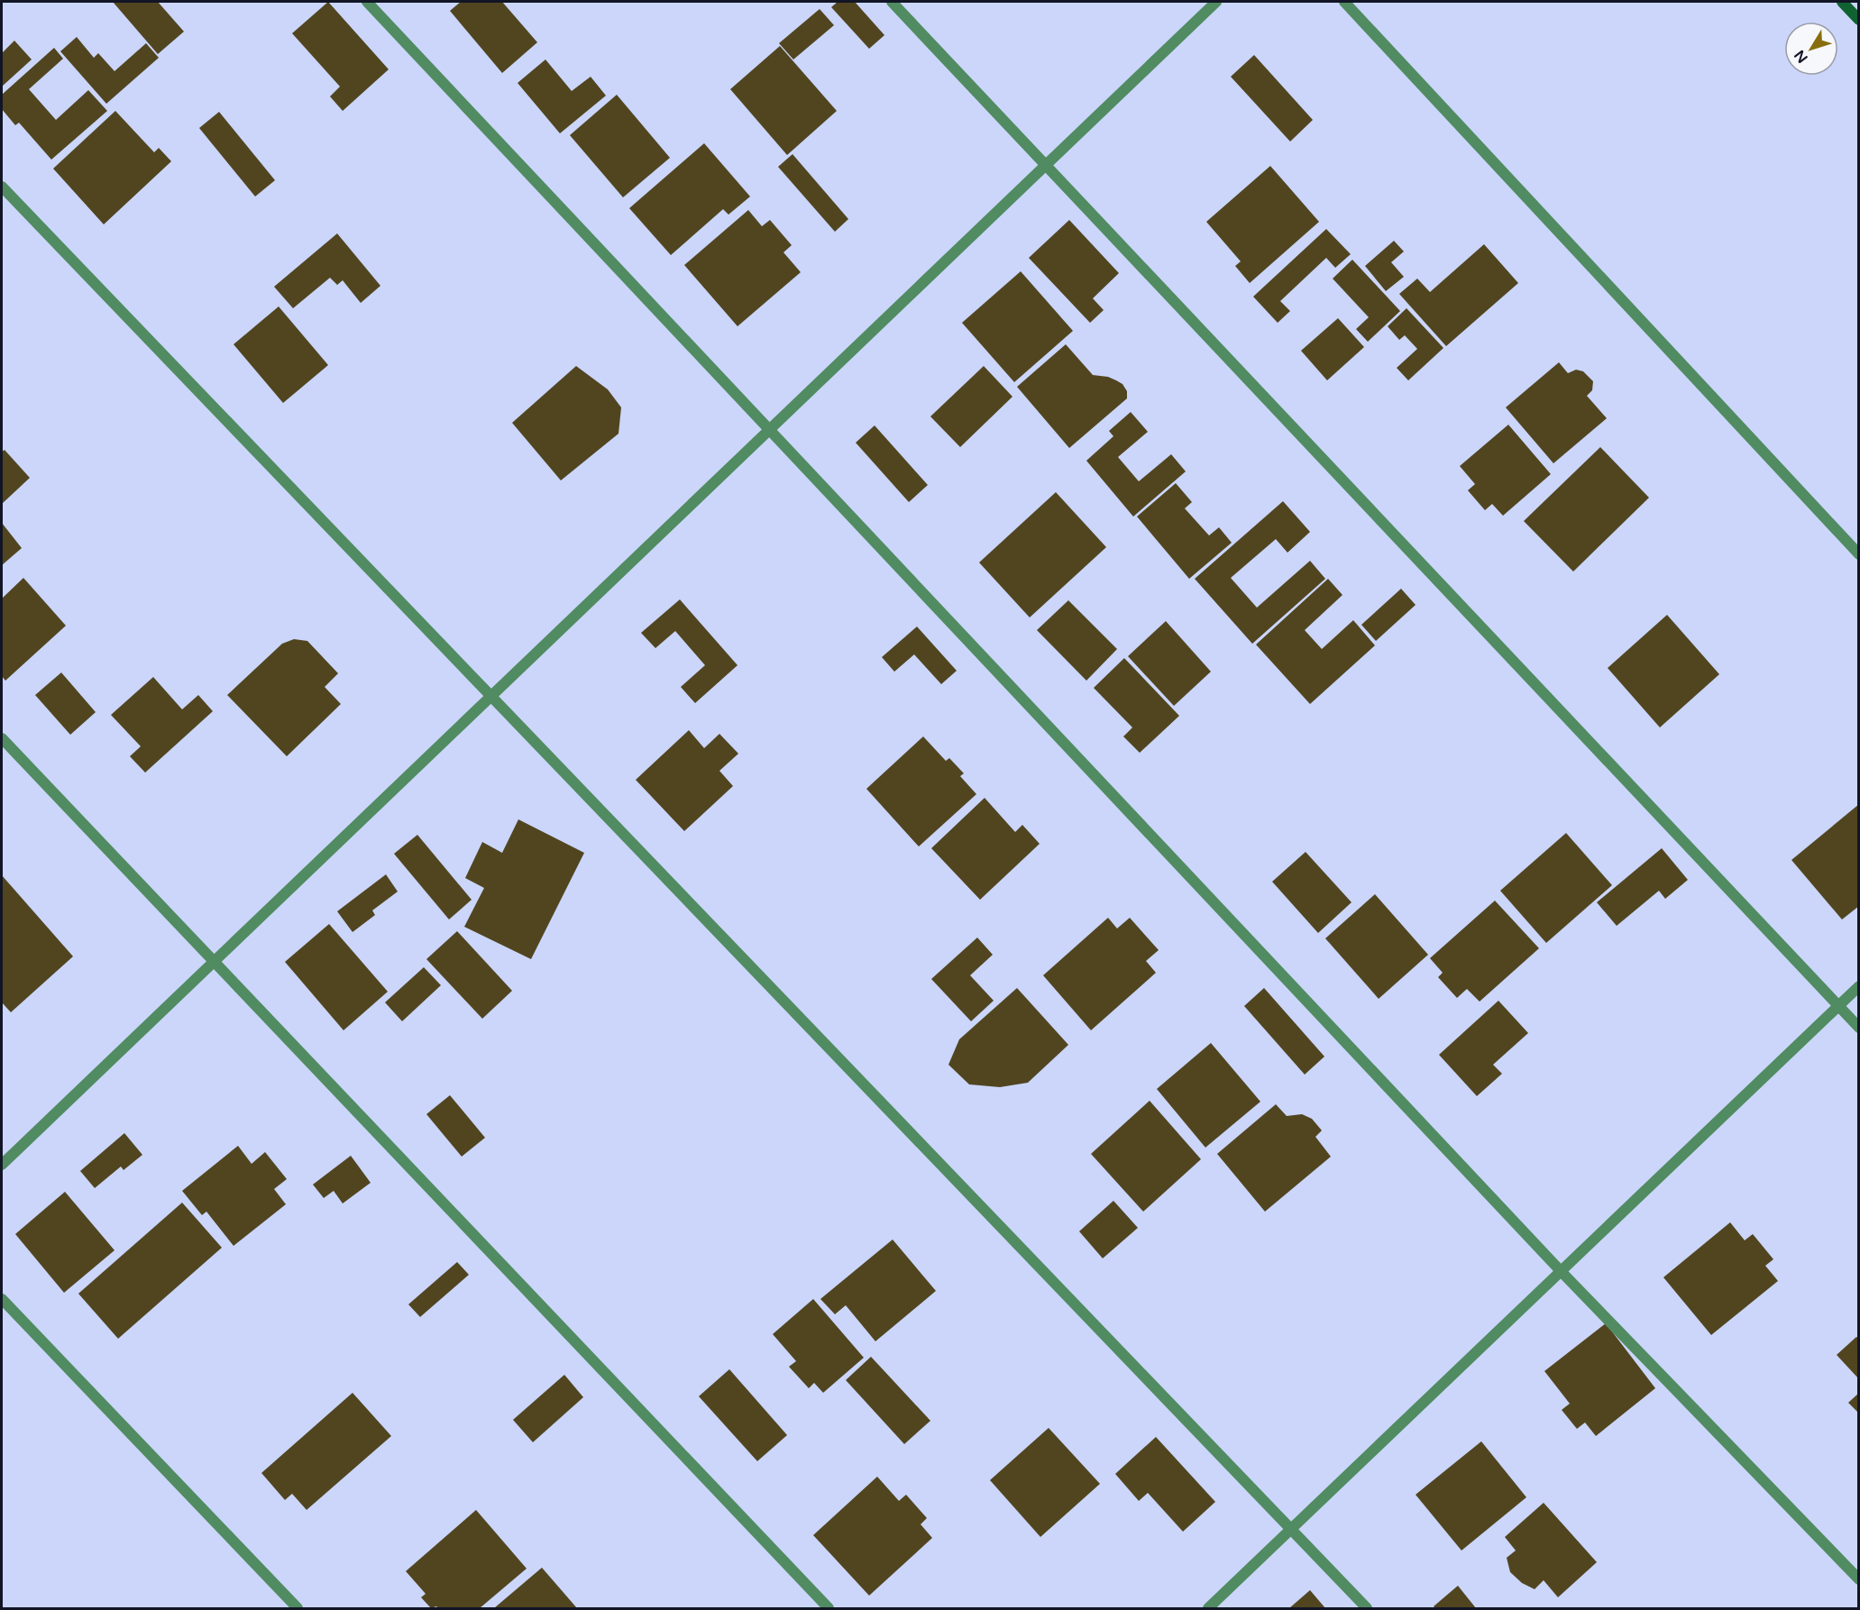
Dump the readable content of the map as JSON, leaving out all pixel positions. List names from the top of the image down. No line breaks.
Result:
{"north":"bottom left"}
